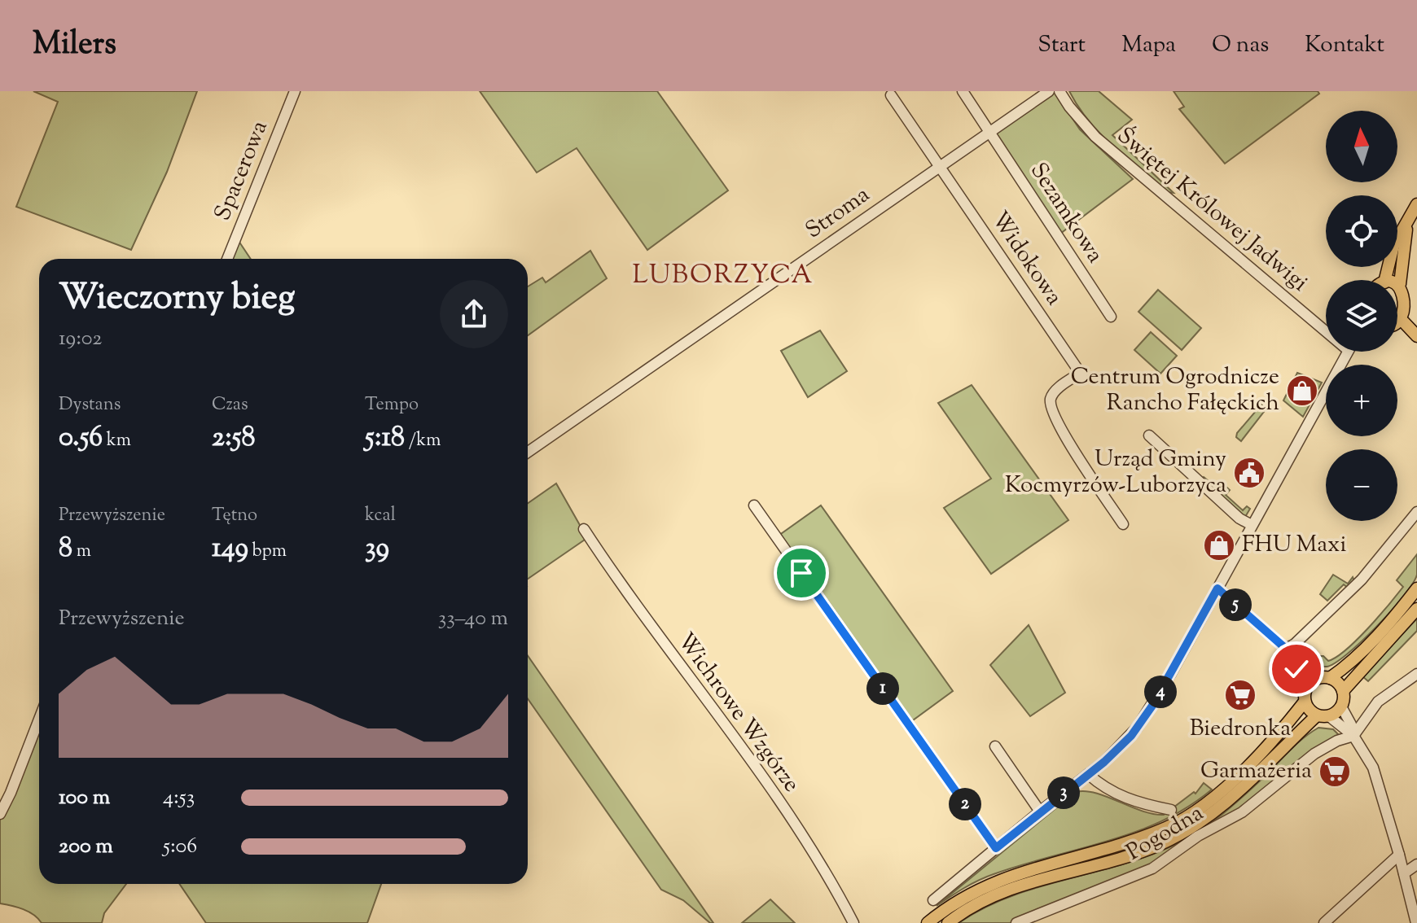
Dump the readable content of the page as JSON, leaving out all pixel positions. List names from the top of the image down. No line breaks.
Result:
{"streets":{"street":["Spacerowa","Świętej Królowej Jadwigi","Stroma","Sezamkowa","Widokowa","Wichrowe Wzgórze","Pogodna"]},"crossings":[["Stroma","Sezamkowa"],["Stroma","Widokowa"]],"districts":["LUBORZYCA"],"places":{"shop":["Centrum Ogrodnicze Rancho Fałęckich","FHU Maxi"],"public building":["Urząd Gminy Kocmyrzów-Luborzyca"],"supermarket":["Biedronka","Garmażeria"]},"north":"top","page":{"header":"Milers","nav":["Start","Mapa","O nas","Kontakt"],"map_buttons":["+","−"],"heading":["Wieczorny bieg","19:02"],"stats":[["Dystans","0.56 km"],["Czas","2:58"],["Tempo","5:18 /km"],["Przewyższenie","8 m"],["Tętno","149 bpm"],["kcal","39"]],"pins":["5","1","4","3","2"],"chart":["Przewyższenie","33–40 m"],"list":[{"name":"100 m","note":"4:53"},{"name":"200 m","note":"5:06"}]}}
